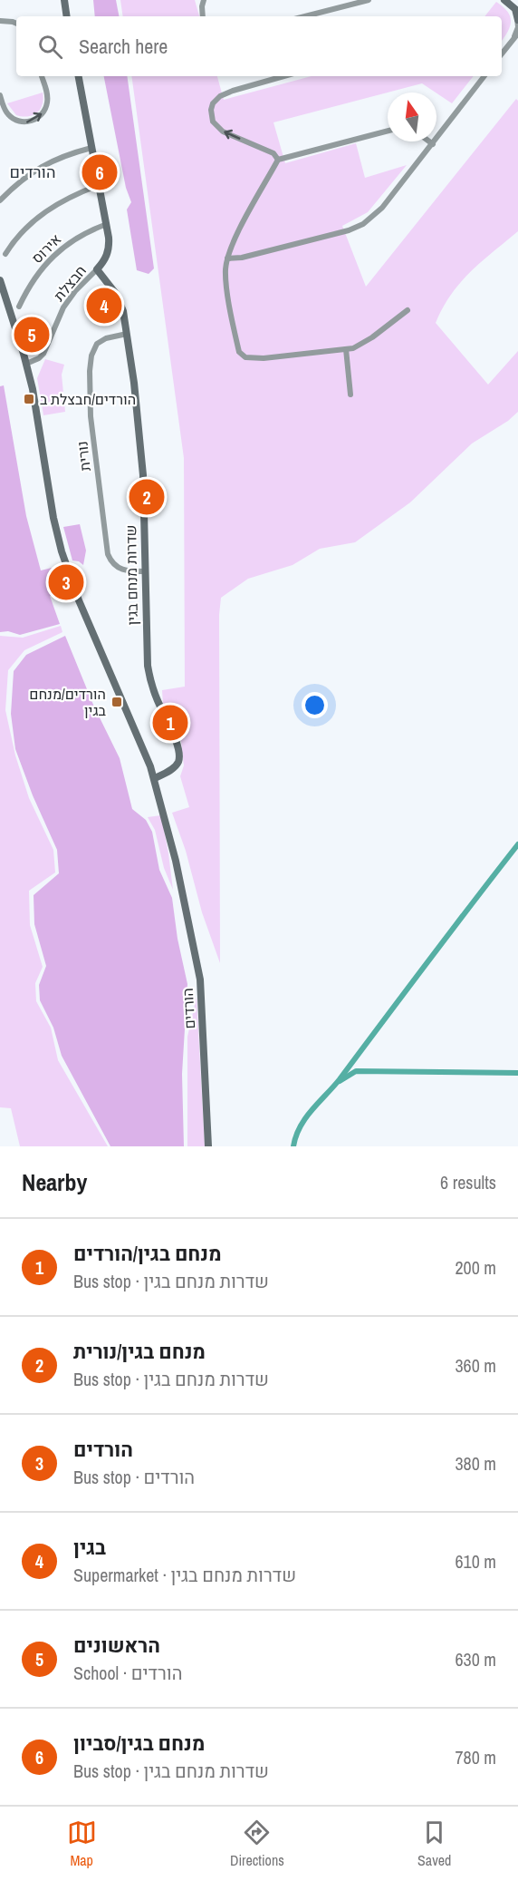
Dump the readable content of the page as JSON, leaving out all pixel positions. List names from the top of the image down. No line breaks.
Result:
{"streets":{"street":["אירוס","חבצלת","נורית","שדרות מנחם בגין","הורדים"]},"crossings":[["חבצלת","שדרות מנחם בגין"],["חבצלת","הורדים"],["נורית","שדרות מנחם בגין"],["שדרות מנחם בגין","הורדים"]],"districts":["הורדים"],"places":{"transit":["הורדים/חבצלת ב","הורדים/מנחם בגין"]},"north":"top","page":{"search":"Search here","pins":["6","4","5","2","3","1"],"heading":["Nearby","6 results"],"list":[{"mark":"1","name":"מנחם בגין/הורדים","note":"Bus stop · שדרות מנחם בגין","value":"200 m"},{"mark":"2","name":"מנחם בגין/נורית","note":"Bus stop · שדרות מנחם בגין","value":"360 m"},{"mark":"3","name":"הורדים","note":"Bus stop · הורדים","value":"380 m"},{"mark":"4","name":"בגין","note":"Supermarket · שדרות מנחם בגין","value":"610 m"},{"mark":"5","name":"הראשונים","note":"School · הורדים","value":"630 m"},{"mark":"6","name":"מנחם בגין/סביון","note":"Bus stop · שדרות מנחם בגין","value":"780 m"}],"nav":["Map","Directions","Saved"]}}
